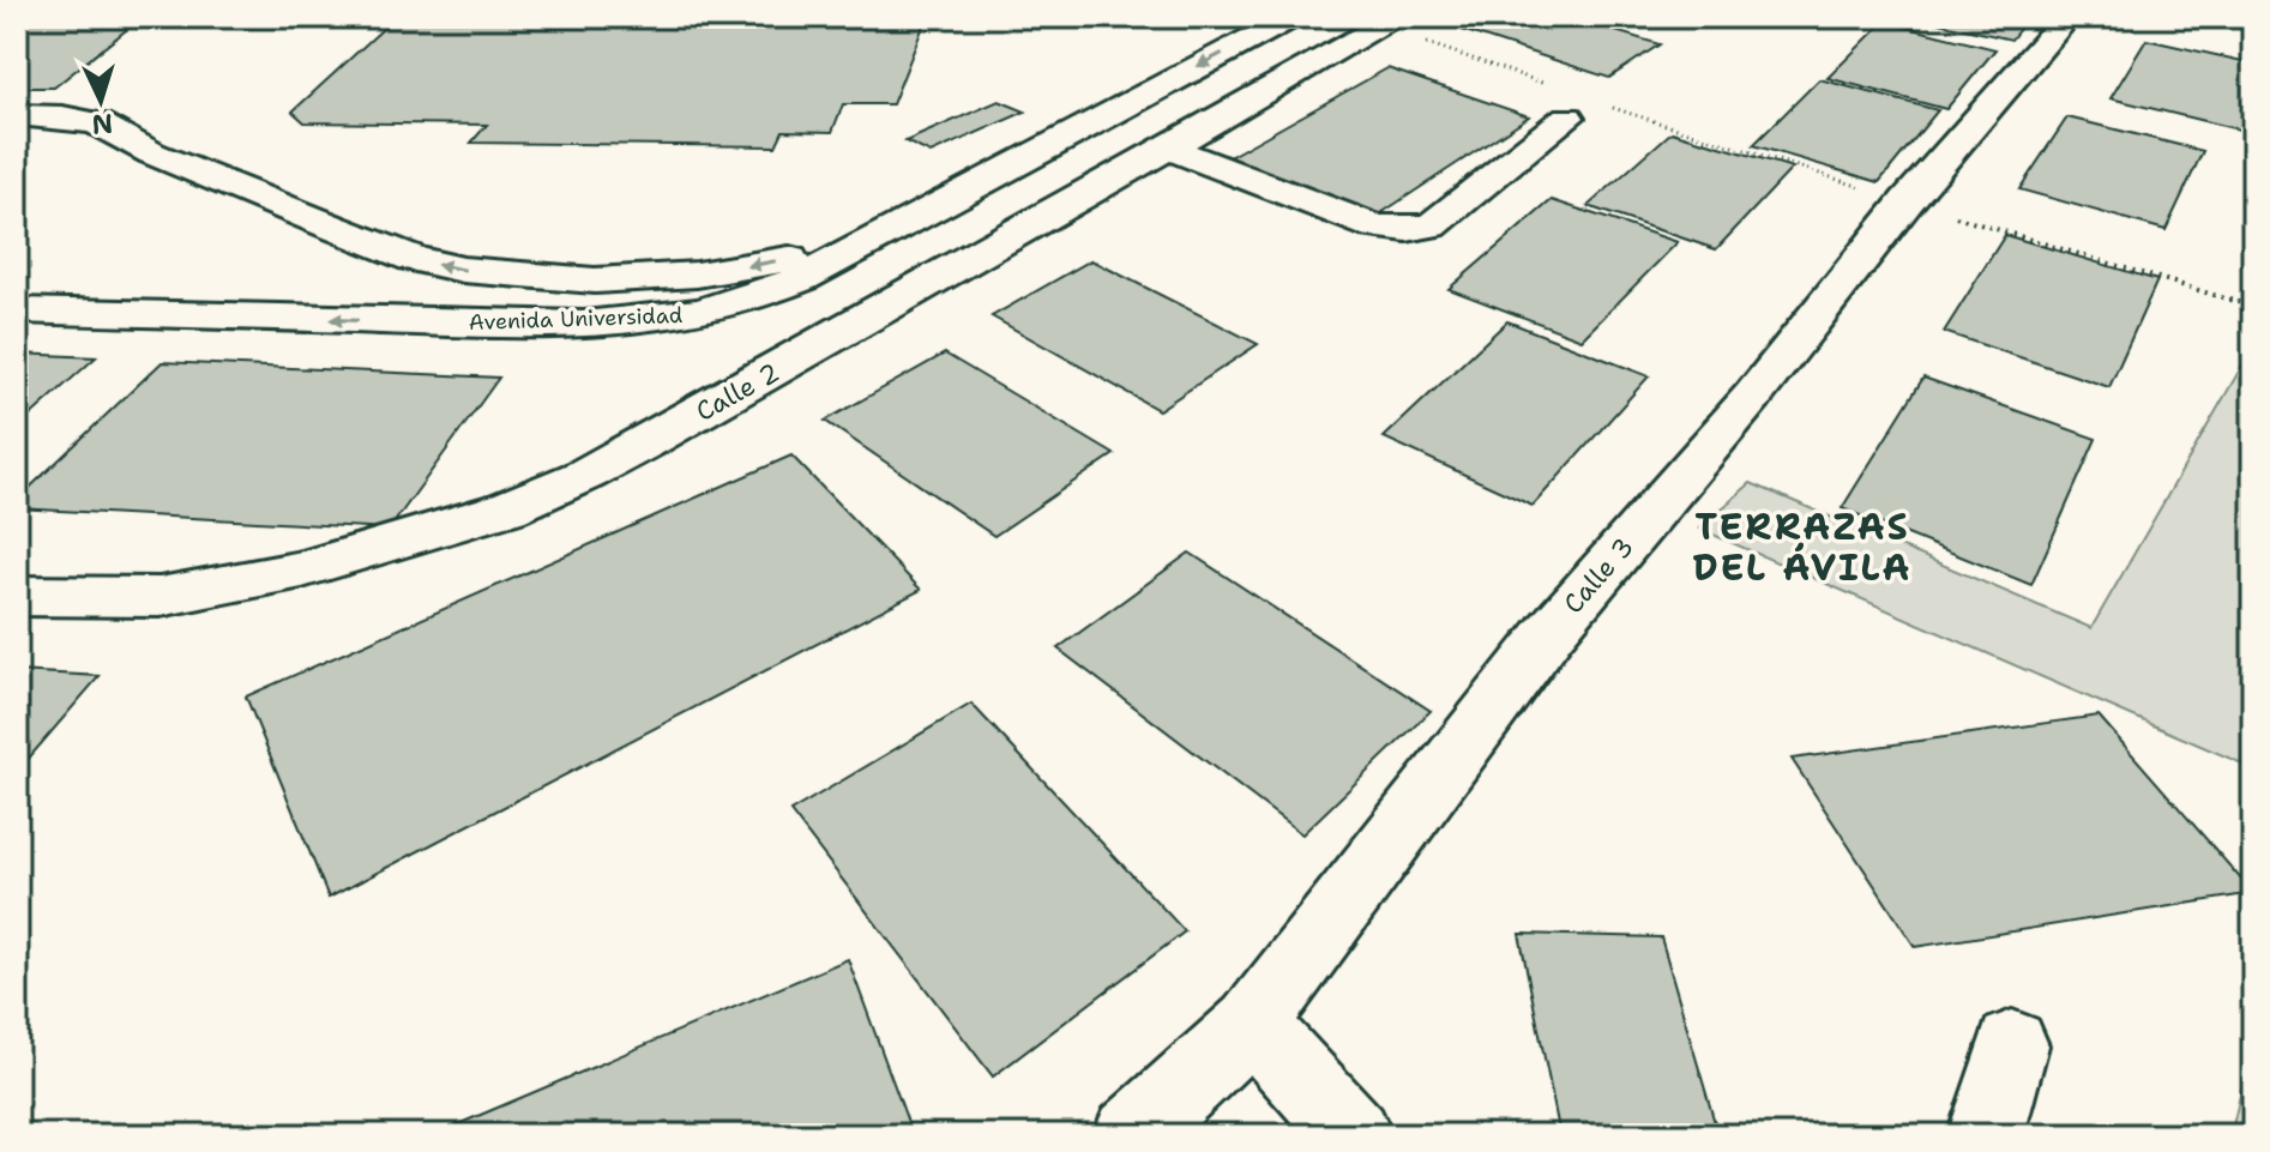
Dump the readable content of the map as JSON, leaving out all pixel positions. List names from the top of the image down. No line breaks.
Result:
{"streets":{"street":["Avenida Universidad","Calle 2","Calle 3"]},"districts":["TERRAZAS DEL ÁVILA"],"north":"bottom"}
